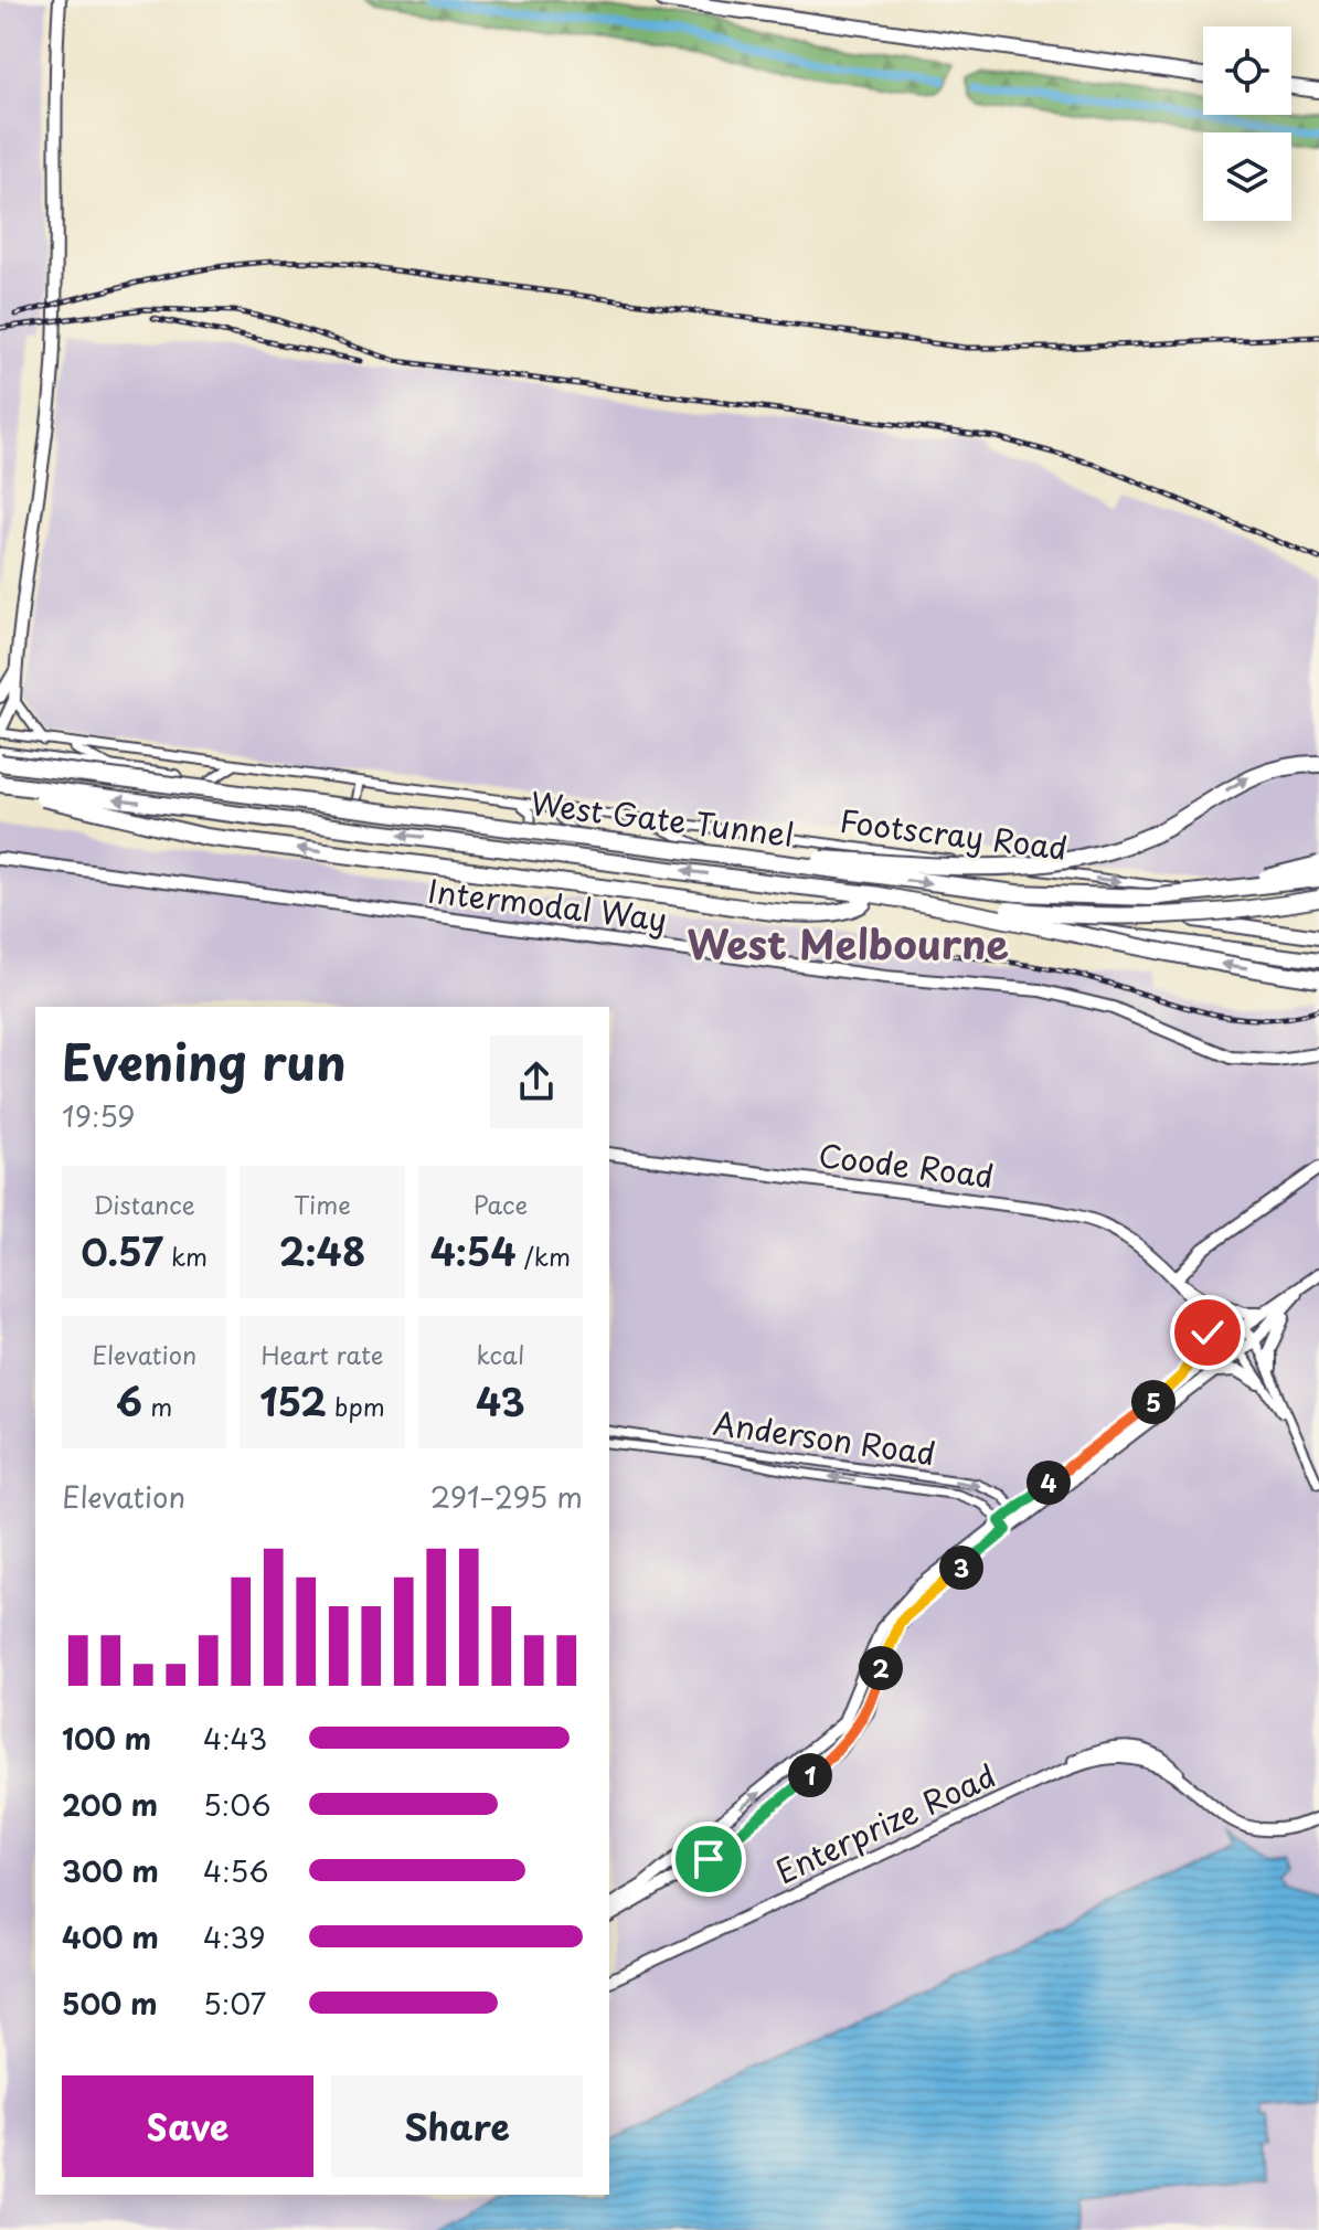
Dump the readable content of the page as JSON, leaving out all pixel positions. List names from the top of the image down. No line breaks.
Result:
{"streets":{"highway":["West Gate Tunnel"],"main road":["Footscray Road"],"street":["Intermodal Way","Coode Road","Anderson Road","Enterprize Road"]},"crossings":[["West Gate Tunnel","Footscray Road"]],"districts":["West Melbourne"],"page":{"heading":["Evening run","19:59"],"stats":[["Distance","0.57 km"],["Time","2:48"],["Pace","4:54 /km"],["Elevation","6 m"],["Heart rate","152 bpm"],["kcal","43"]],"pins":["5","4","3","2","1"],"chart":["Elevation","291–295 m"],"list":[{"name":"100 m","note":"4:43"},{"name":"200 m","note":"5:06"},{"name":"300 m","note":"4:56"},{"name":"400 m","note":"4:39"},{"name":"500 m","note":"5:07"}],"buttons":["Save","Share"]}}
